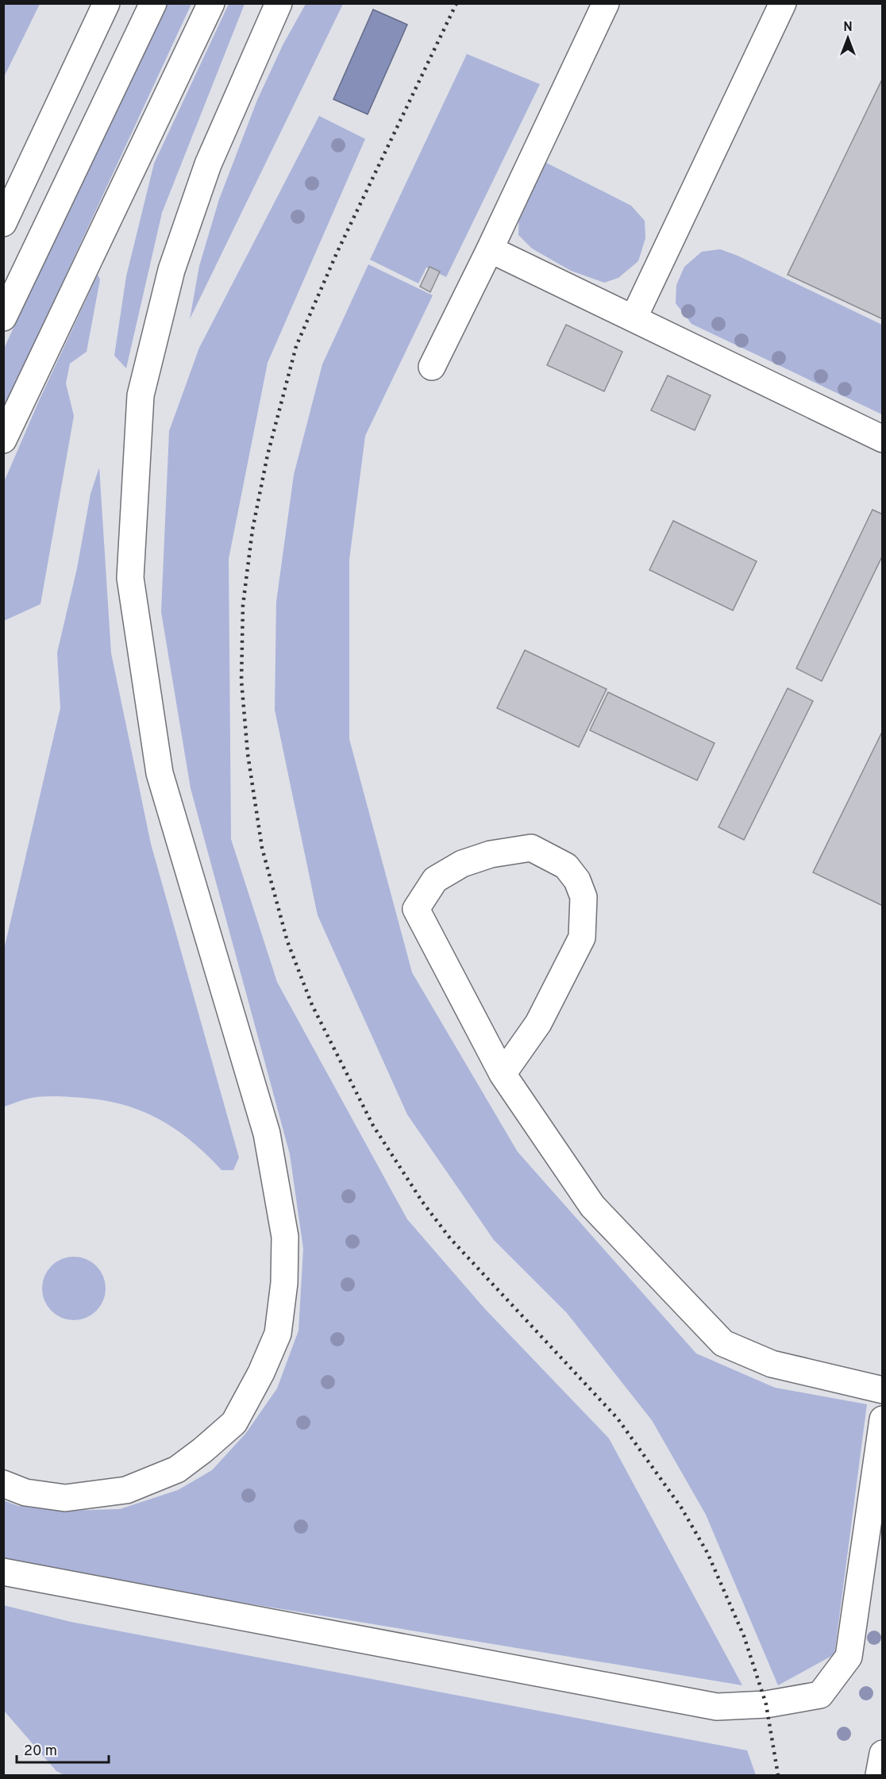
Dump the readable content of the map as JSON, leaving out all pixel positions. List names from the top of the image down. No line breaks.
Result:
{"scale_bar":"20 m","north":"top"}
